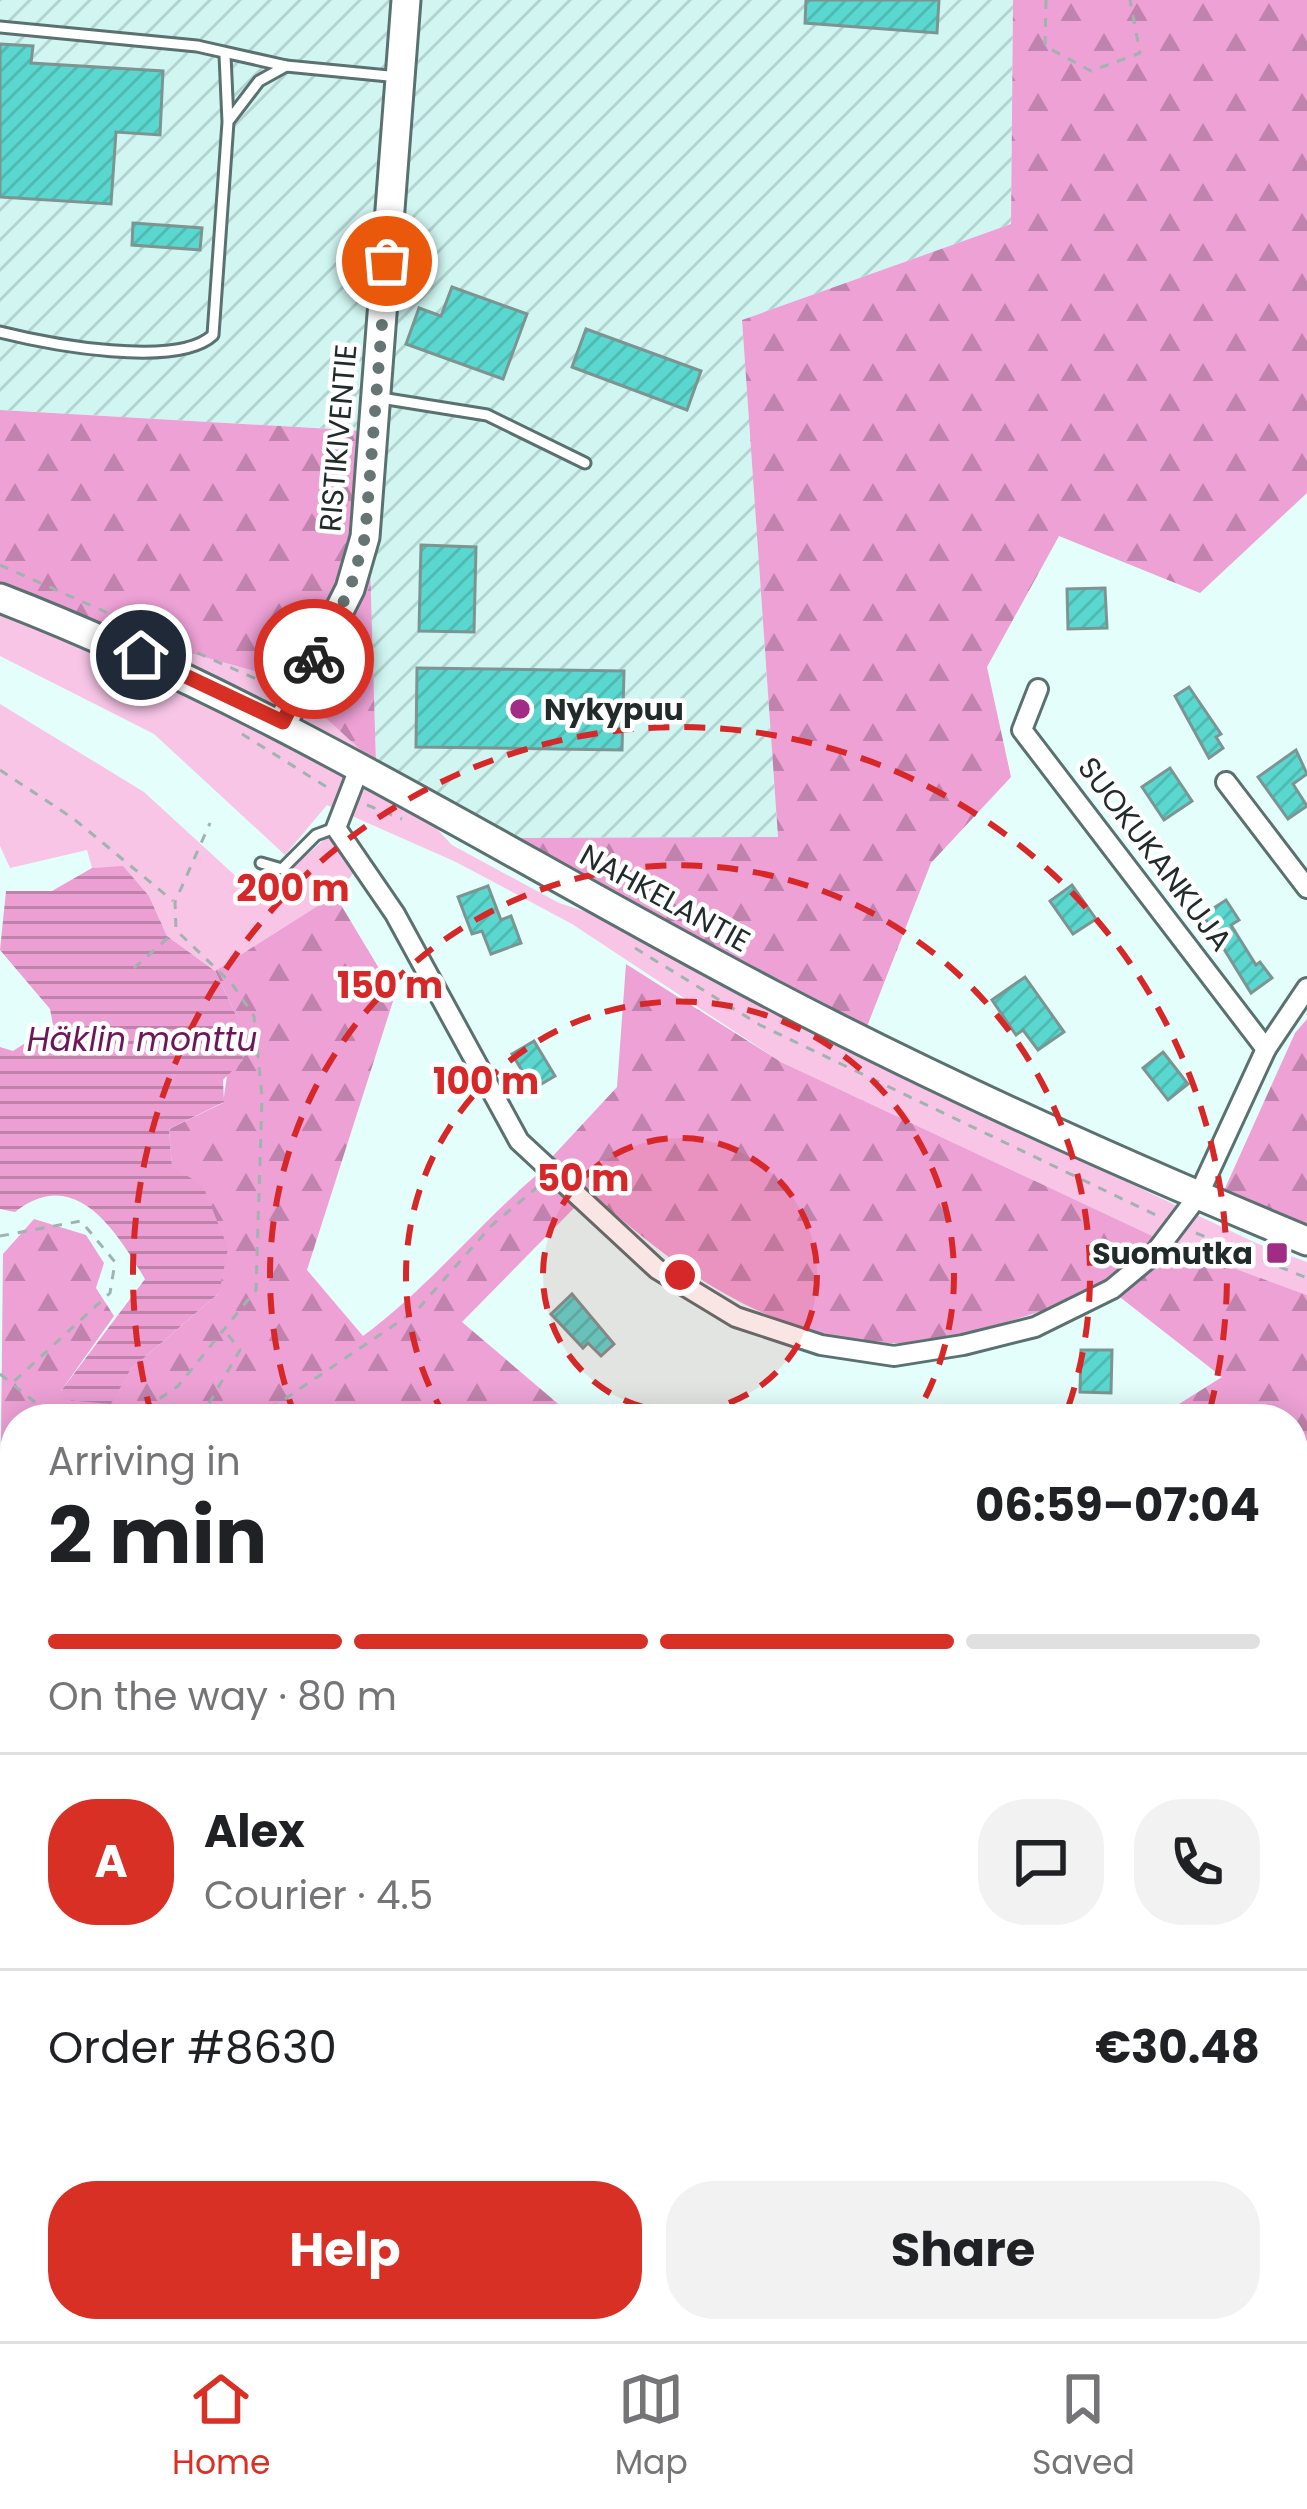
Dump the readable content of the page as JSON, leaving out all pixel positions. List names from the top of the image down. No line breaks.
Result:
{"streets":{"main road":["RISTIKIVENTIE","NAHKELANTIE"],"street":["SUOKUKANKUJA"]},"crossings":[["RISTIKIVENTIE","NAHKELANTIE"]],"water":["Häklin monttu"],"places":{"other":["Nykypuu"],"transit":["Suomutka"]},"page":{"heading":["2 min","Arriving in","06:59–07:04"],"panel":["Alex","Courier · 4.5","Order #8630","€30.48"],"bar":"On the way · 80 m","round":"A","buttons":["Help","Share"],"tabs":["Home","Map","Saved"]},"rings":["200 m","150 m","100 m","50 m"]}
